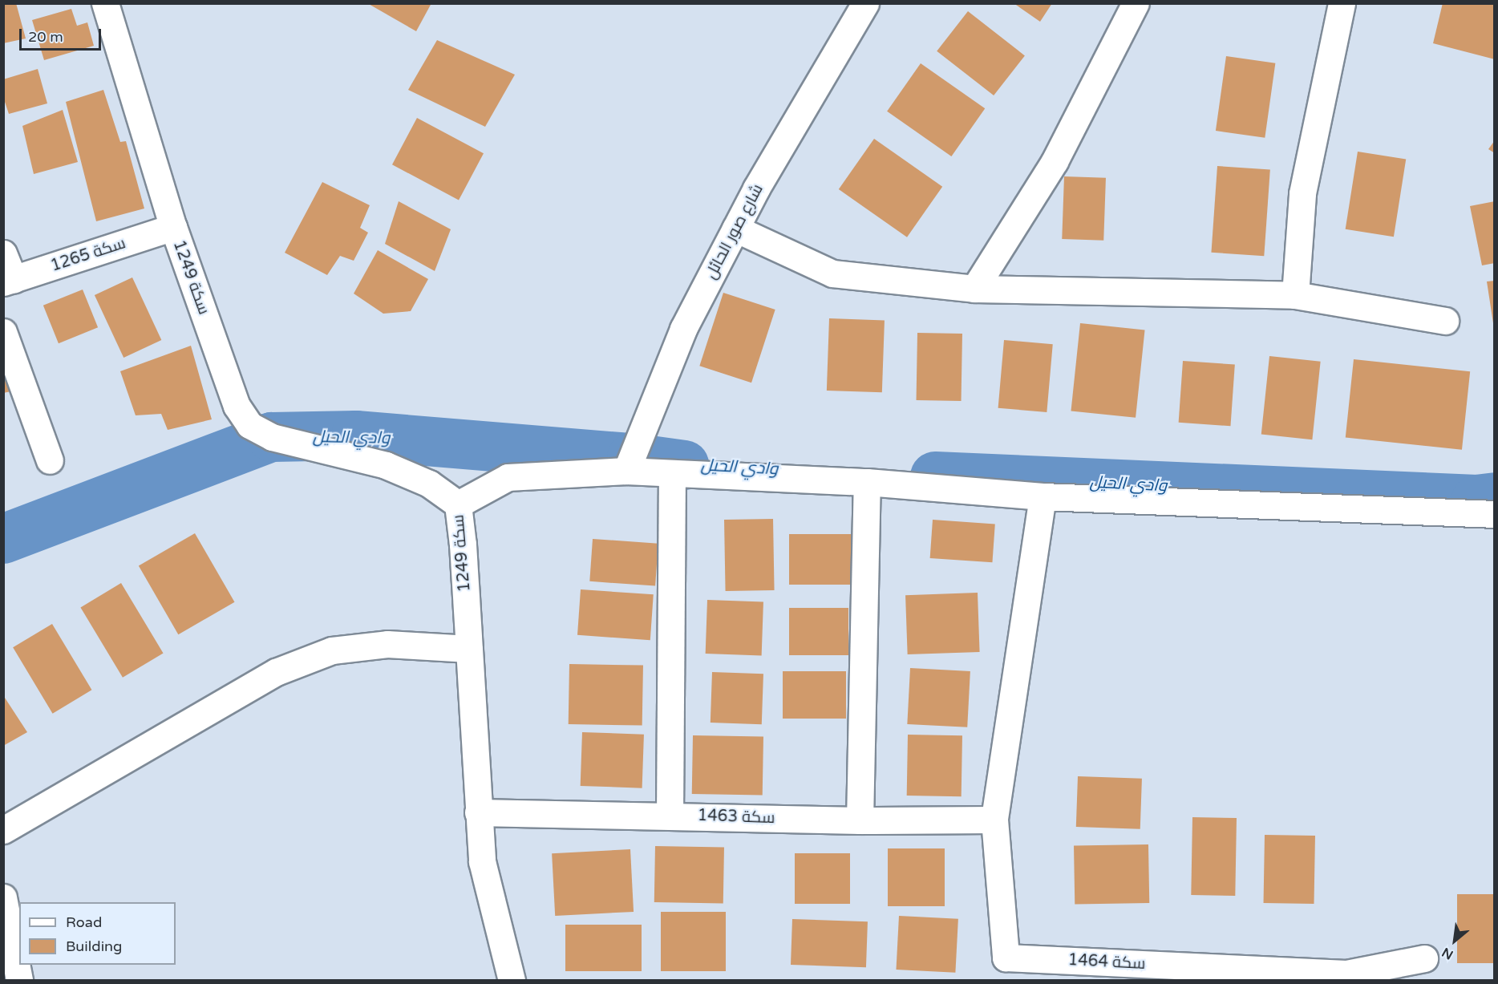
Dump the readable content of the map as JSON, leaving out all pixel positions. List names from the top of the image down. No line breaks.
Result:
{"streets":{"street":["شارع صور الحائل","سكة 1265","سكة 1249","سكة 1463","سكة 1464"]},"crossings":[["سكة 1265","سكة 1249"],["سكة 1249","سكة 1463"],["سكة 1463","سكة 1464"]],"water":["وادي الحيل"],"legend":["Road","Building"],"scale_bar":"20 m","north":"bottom left"}
